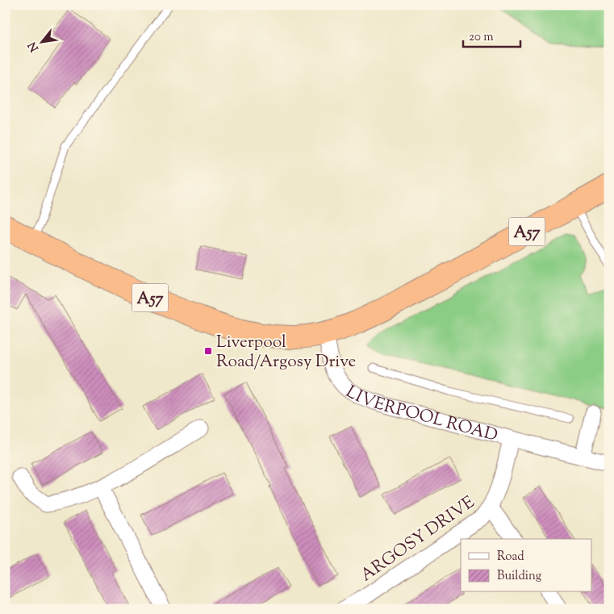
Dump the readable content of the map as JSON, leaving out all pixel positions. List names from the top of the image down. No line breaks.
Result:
{"streets":{"highway":["A57"],"street":["LIVERPOOL ROAD","ARGOSY DRIVE"]},"crossings":[["A57","LIVERPOOL ROAD"],["LIVERPOOL ROAD","ARGOSY DRIVE"]],"places":{"transit":["Liverpool Road/Argosy Drive"]},"legend":["Road","Building"],"scale_bar":"20 m","north":"bottom left"}
